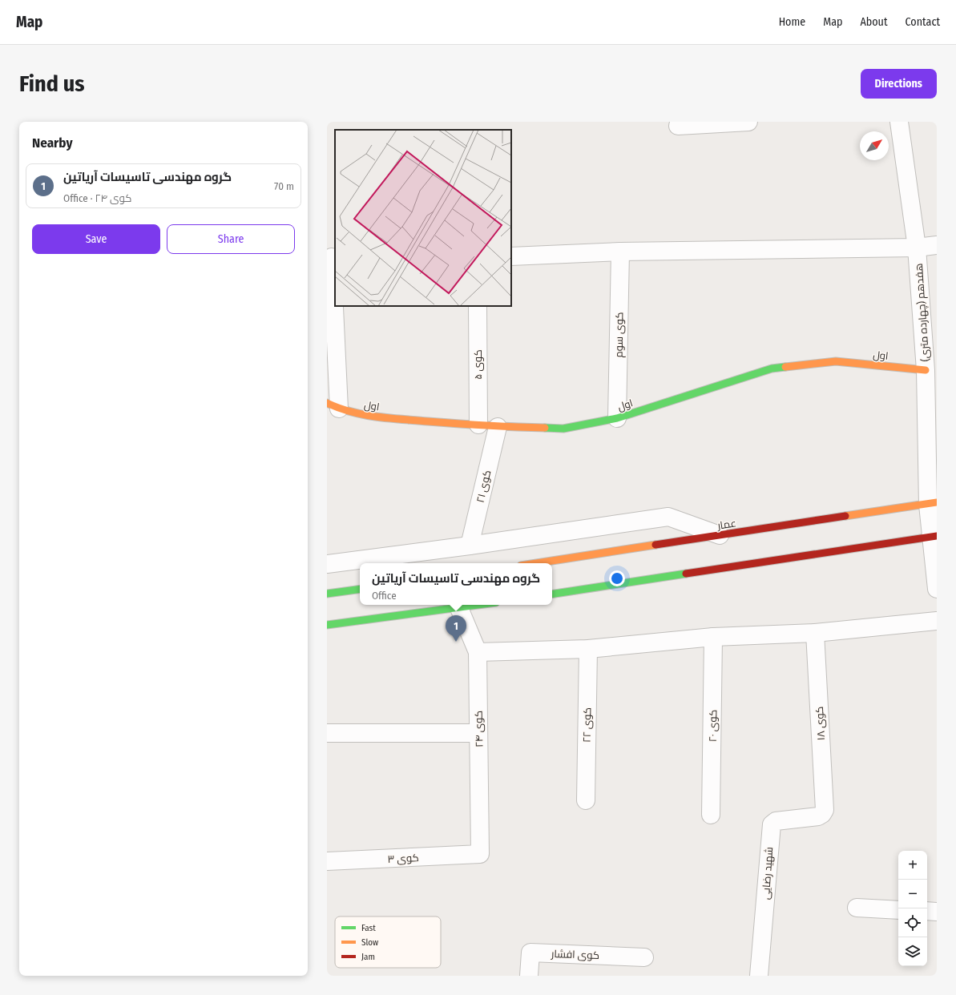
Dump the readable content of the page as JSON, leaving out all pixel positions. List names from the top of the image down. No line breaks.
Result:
{"streets":{"street":["هفدهم (چهارده متری)","کوی سوم","اول","کوی ۵","کوی ۲۱","عمار","کوی ۱۸","کوی ۲۲","کوی ۲۰","کوی ۲۴","کوی ۳","شهید رضایی","کوی افشار"]},"crossings":[["هفدهم (چهارده متری)","اول"],["هفدهم (چهارده متری)","عمار"],["کوی سوم","اول"],["اول","کوی ۵"],["اول","کوی ۲۱"],["کوی ۱۸","شهید رضایی"],["کوی ۲۴","کوی ۳"]],"legend":["Fast","Slow","Jam"],"north":"top right","page":{"header":"Map","nav":["Home","Map","About","Contact"],"buttons":["Directions",["Save","Share"]],"title":"Find us","heading":"Nearby","list":[{"mark":"1","name":"گروه مهندسی تاسیسات آریاتین","note":"Office · کوی ۲۴","value":"70 m"}],"popup":["گروه مهندسی تاسیسات آریاتین","Office"],"pins":"1","map_buttons":["+","−"]}}
